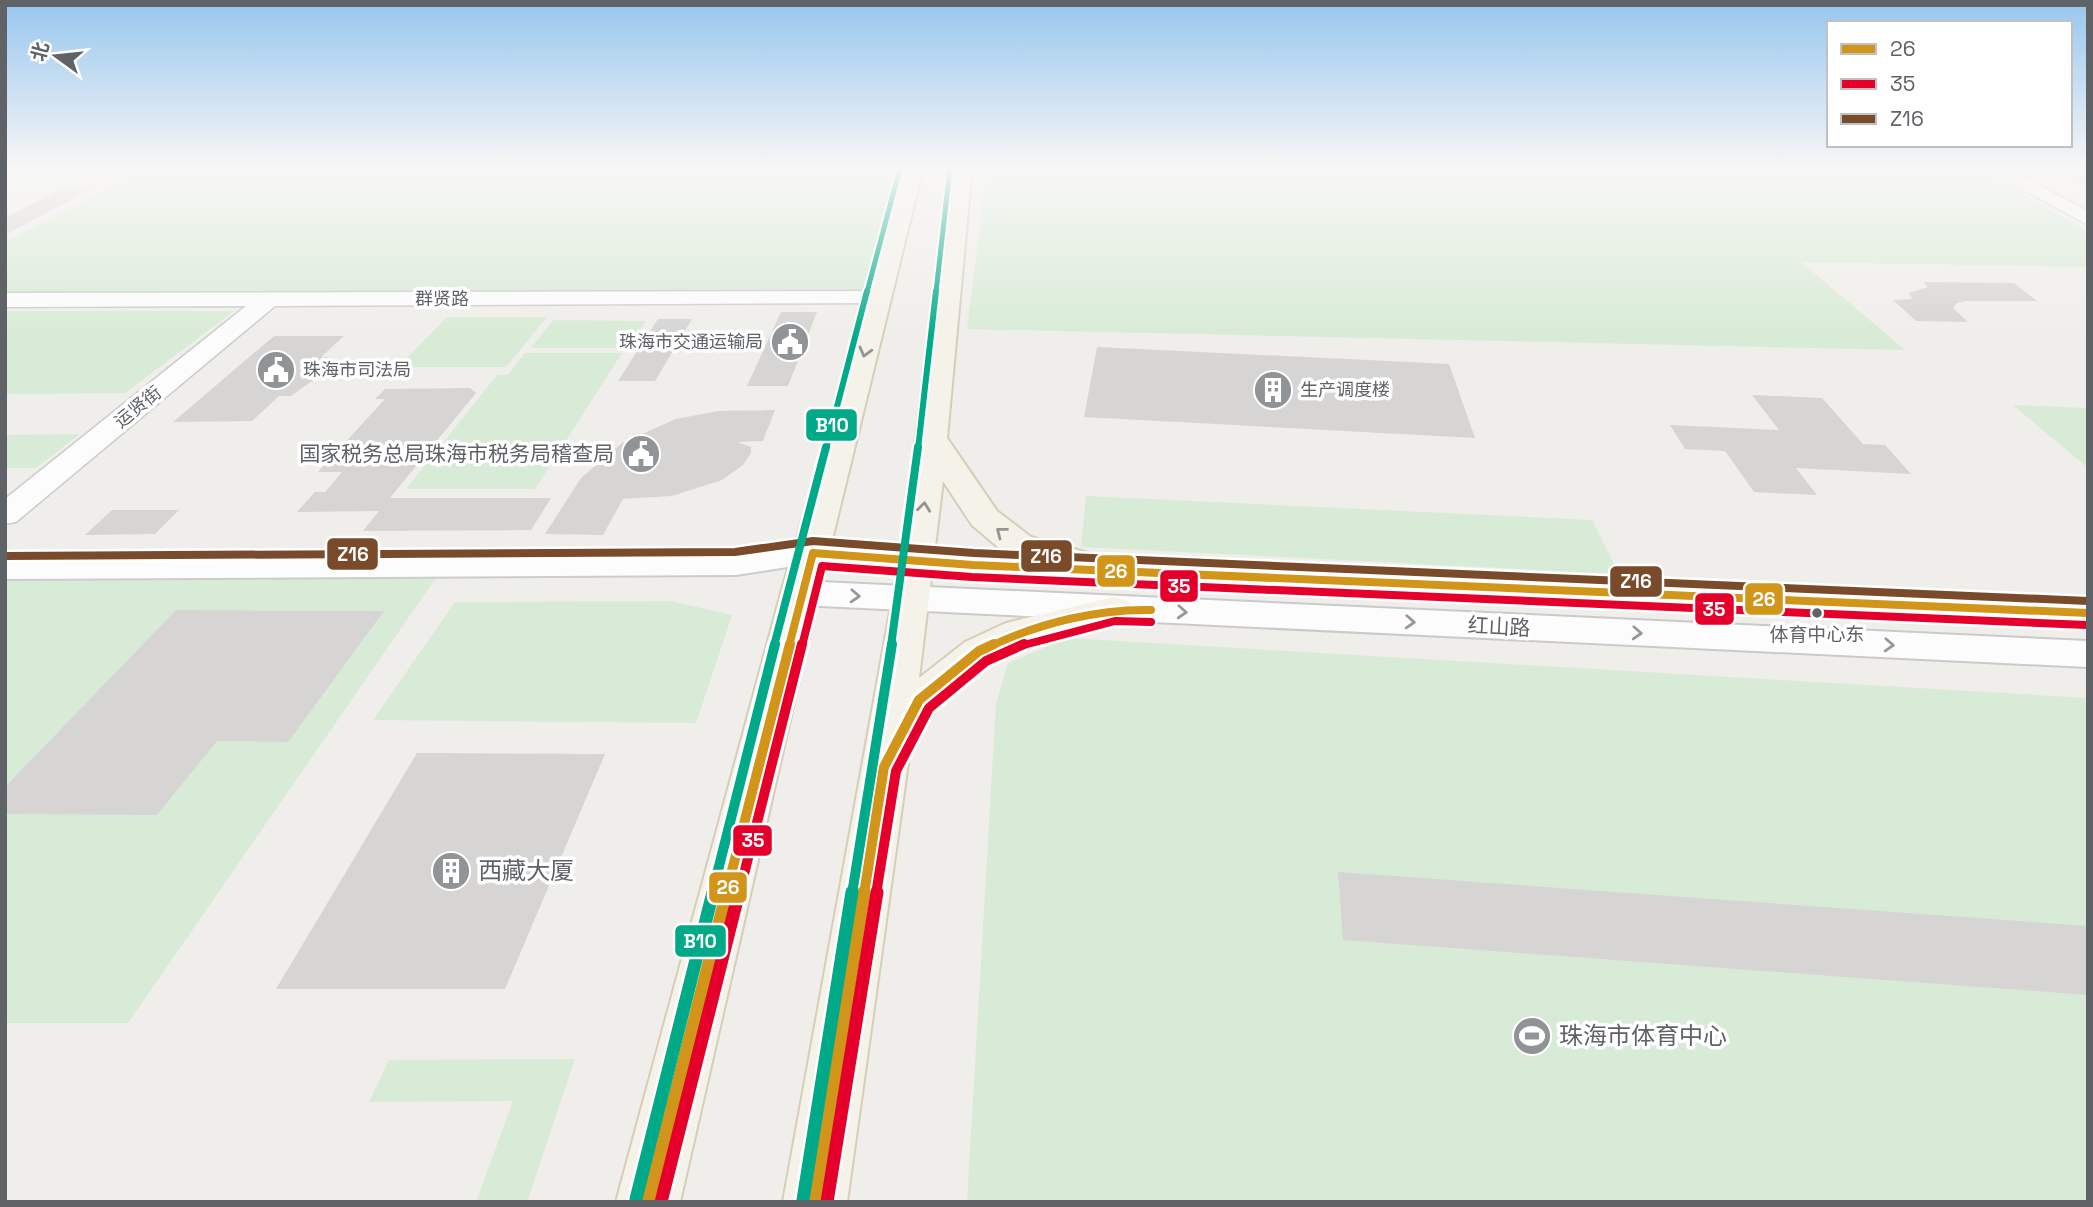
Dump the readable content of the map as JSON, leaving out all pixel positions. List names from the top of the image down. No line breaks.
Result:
{"streets":{"main road":["红山路"],"street":["群贤路","运贤街"]},"crossings":[["群贤路","运贤街"]],"places":{"public building":["珠海市交通运输局","珠海市司法局","国家税务总局珠海市税务局稽查局"],"building":["生产调度楼","西藏大厦"],"other":["体育中心东"],"sports":["珠海市体育中心"]},"lines":["transit line B10","transit line Z16","transit line 26","transit line 35"],"legend":["26","35","Z16"],"north":"left"}
